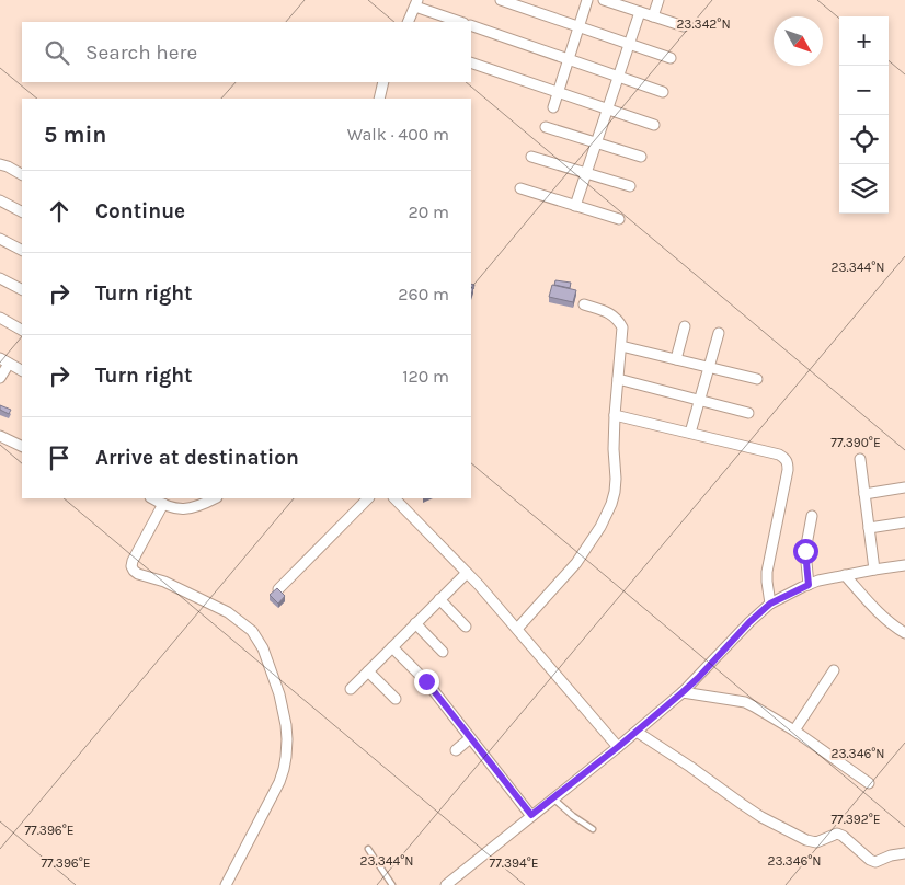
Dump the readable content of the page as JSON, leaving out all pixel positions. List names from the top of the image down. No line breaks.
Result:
{"north":"bottom right","page":{"map_buttons":["+","−"],"search":"Search here","heading":["5 min","Walk · 400 m"],"list":[["Continue","20 m"],["Turn right","260 m"],["Turn right","120 m"],"Arrive at destination"]},"coordinates":["23.342°N","23.344°N","77.390°E","23.346°N","77.392°E","77.396°E","77.394°E"]}
